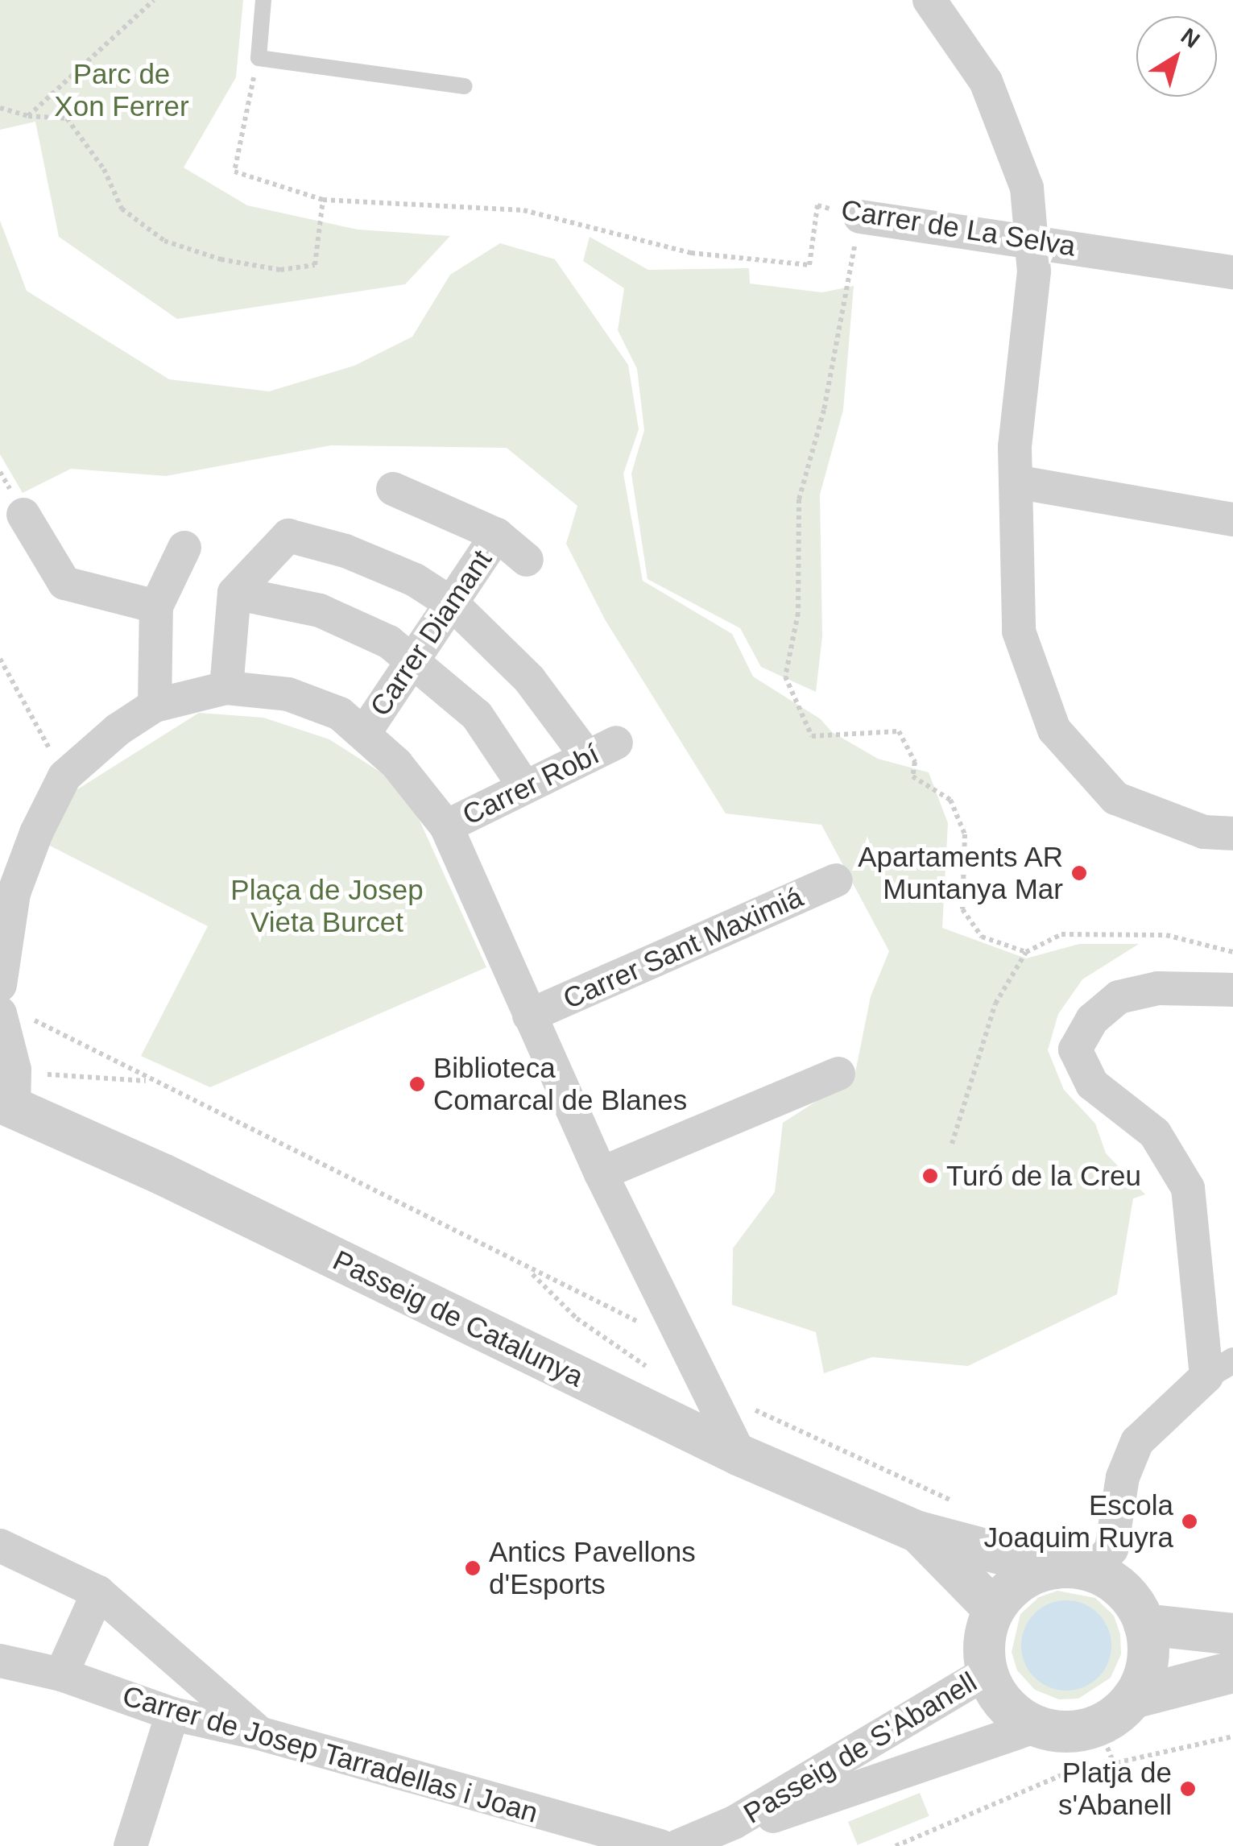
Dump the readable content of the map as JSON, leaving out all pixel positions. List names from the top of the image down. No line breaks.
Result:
{"streets":{"street":["Carrer de La Selva","Carrer Diamant","Carrer Robí","Carrer Sant Maximiá","Passeig de Catalunya","Passeig de S'Abanell","Carrer de Josep Tarradellas i Joan"]},"crossings":[["Carrer Diamant","Carrer Robí"],["Passeig de Catalunya","Passeig de S'Abanell"]],"parks":["Parc de Xon Ferrer","Plaça de Josep Vieta Burcet"],"places":["Apartaments AR Muntanya Mar","Biblioteca Comarcal de Blanes","Turó de la Creu","Escola Joaquim Ruyra","Antics Pavellons d'Esports","Platja de s'Abanell"],"north":"top right"}
